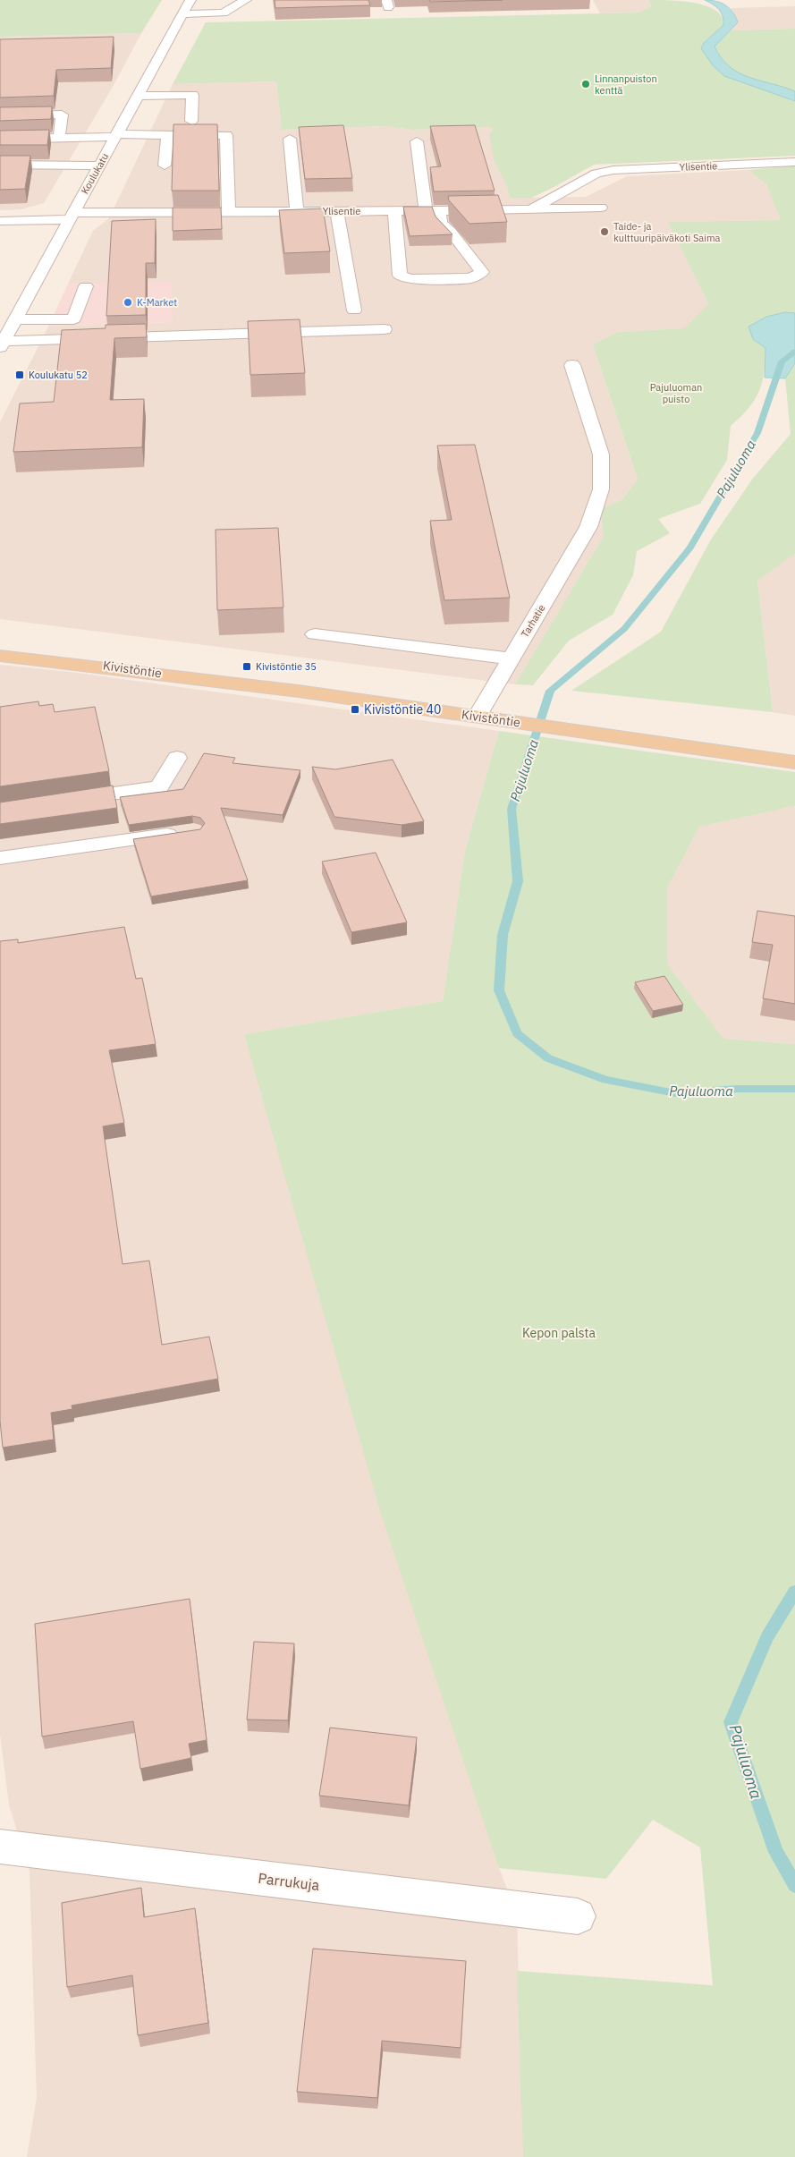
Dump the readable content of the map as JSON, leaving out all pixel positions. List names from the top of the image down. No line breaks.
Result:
{"streets":{"main road":["Kivistöntie"],"street":["Ylisentie","Koulukatu","Tarhatie","Parrukuja"]},"crossings":[["Ylisentie","Koulukatu"],["Tarhatie","Kivistöntie"]],"water":["Pajuluoma"],"parks":["Pajuluoman puisto","Kepon palsta"],"places":{"other":["Linnanpuiston kenttä","Taide- ja kulttuuripäiväkoti Saima","K-Market"],"transit":["Koulukatu 52","Kivistöntie 35","Kivistöntie 40"]}}
